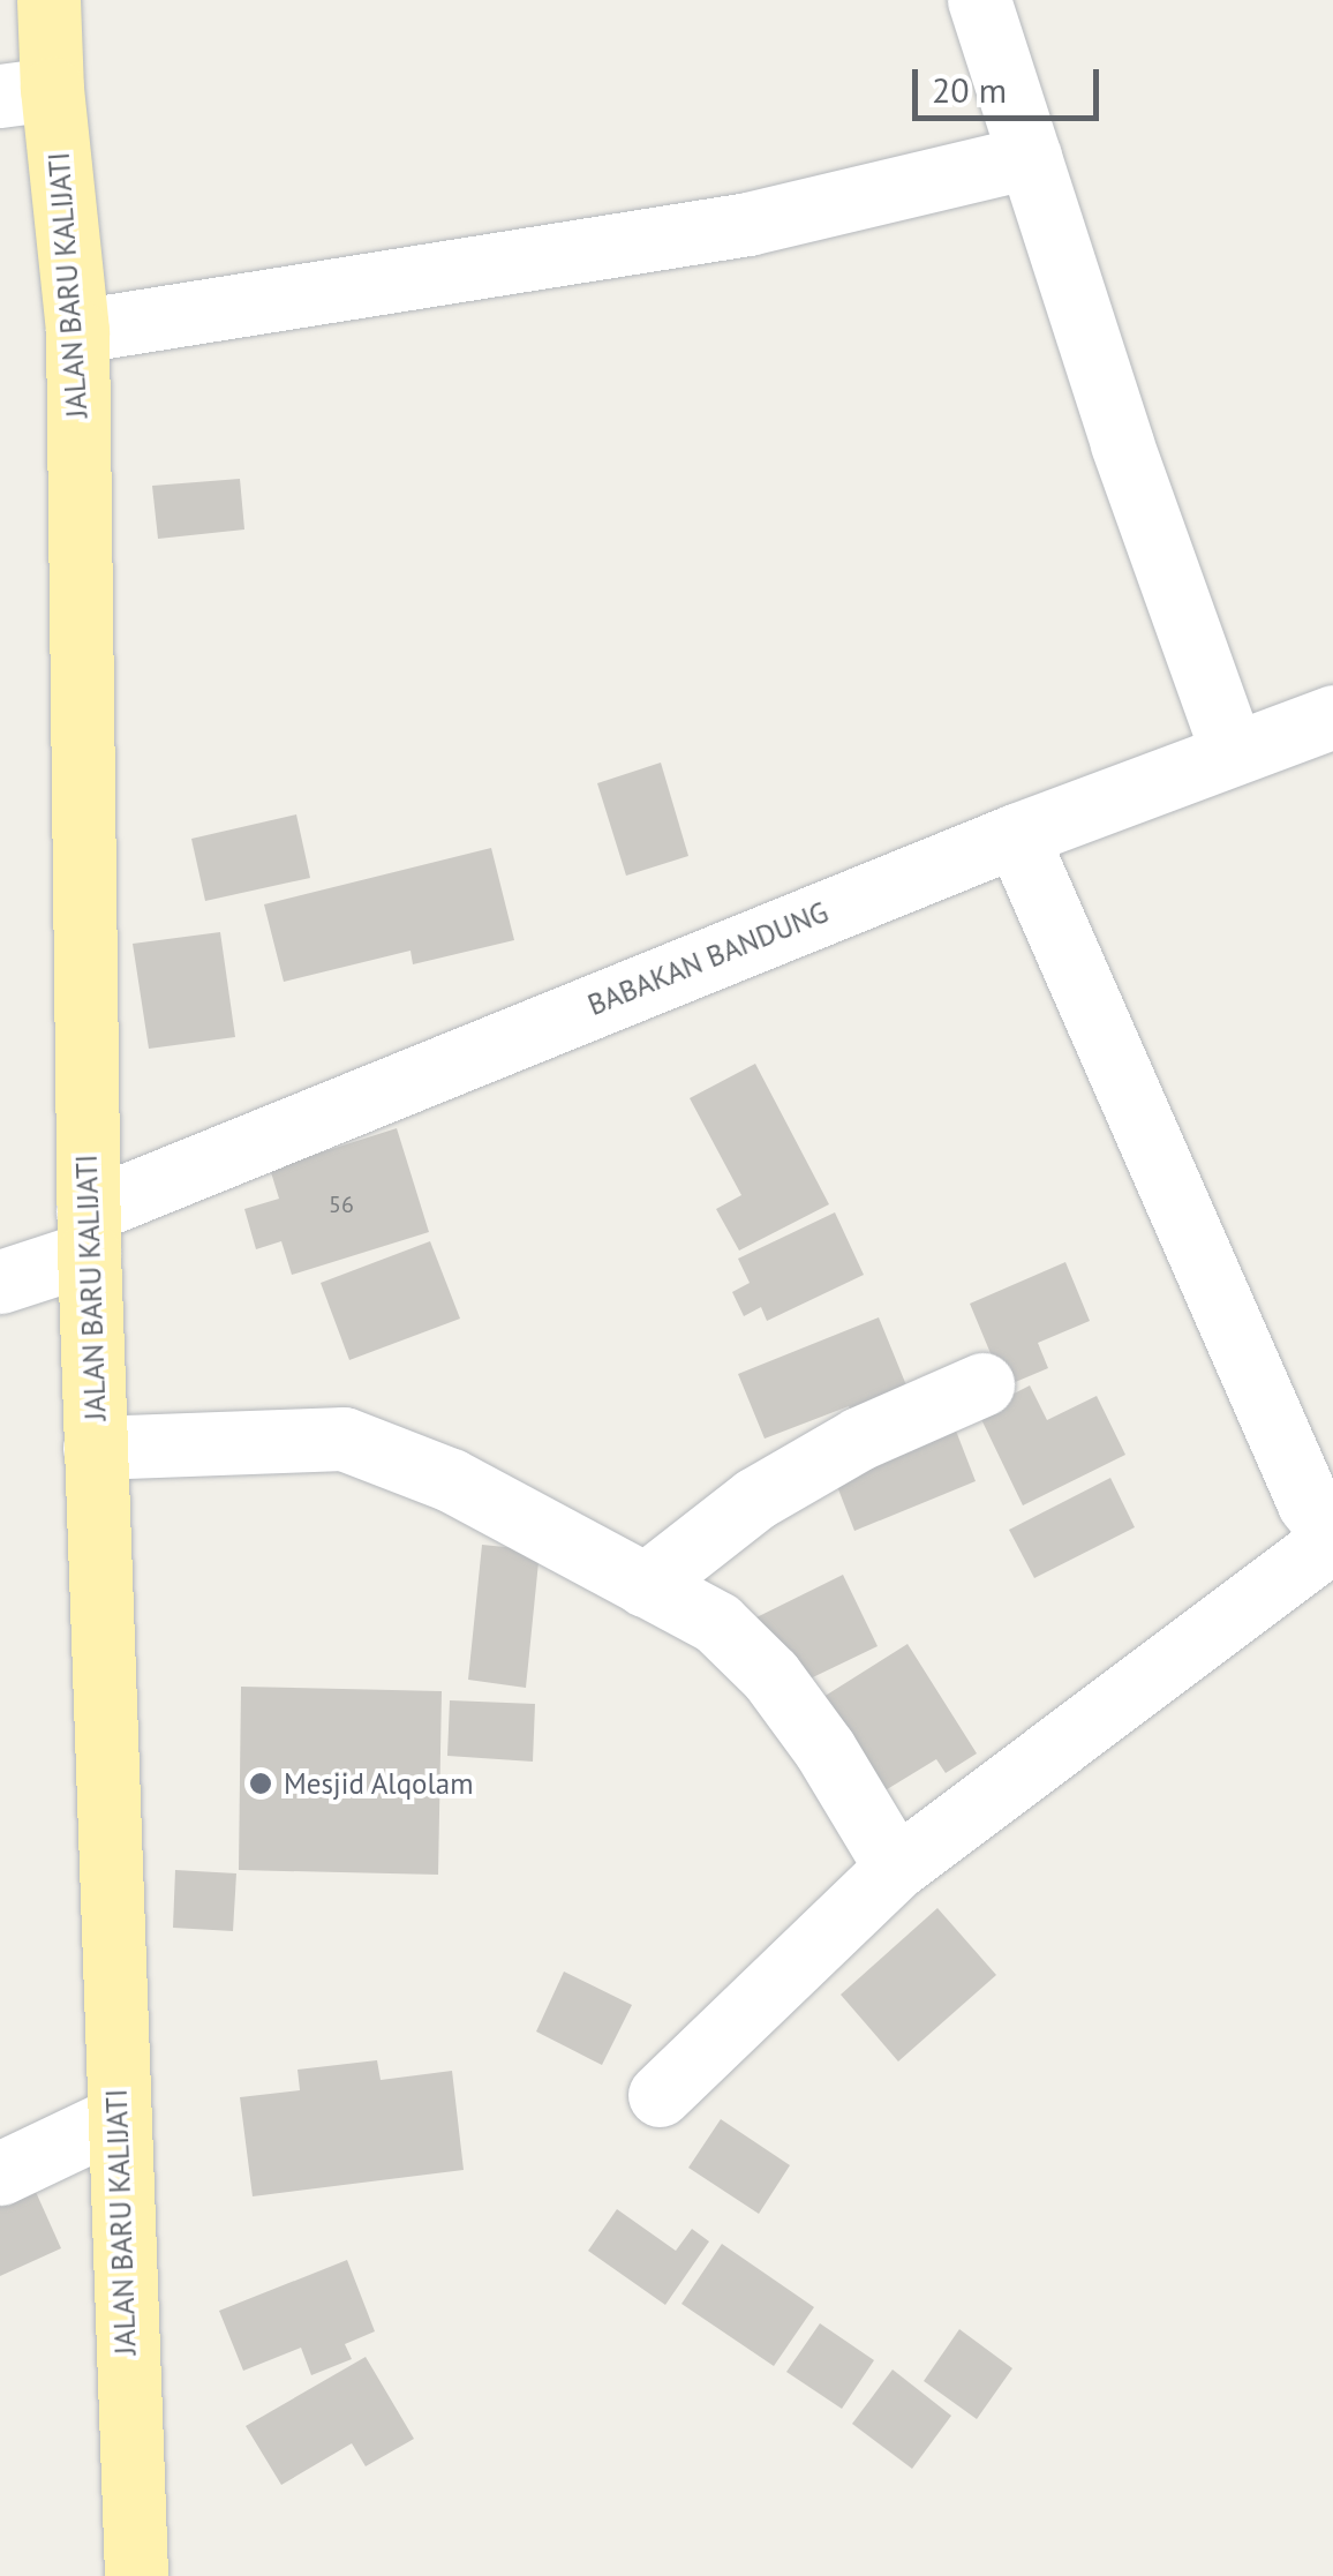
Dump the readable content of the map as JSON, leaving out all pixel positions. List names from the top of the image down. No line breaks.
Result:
{"streets":{"main road":["JALAN BARU KALIJATI"],"street":["BABAKAN BANDUNG"]},"crossings":[["JALAN BARU KALIJATI","BABAKAN BANDUNG"]],"places":["Mesjid Alqolam"],"house_numbers":["56"],"scale_bar":"20 m"}
